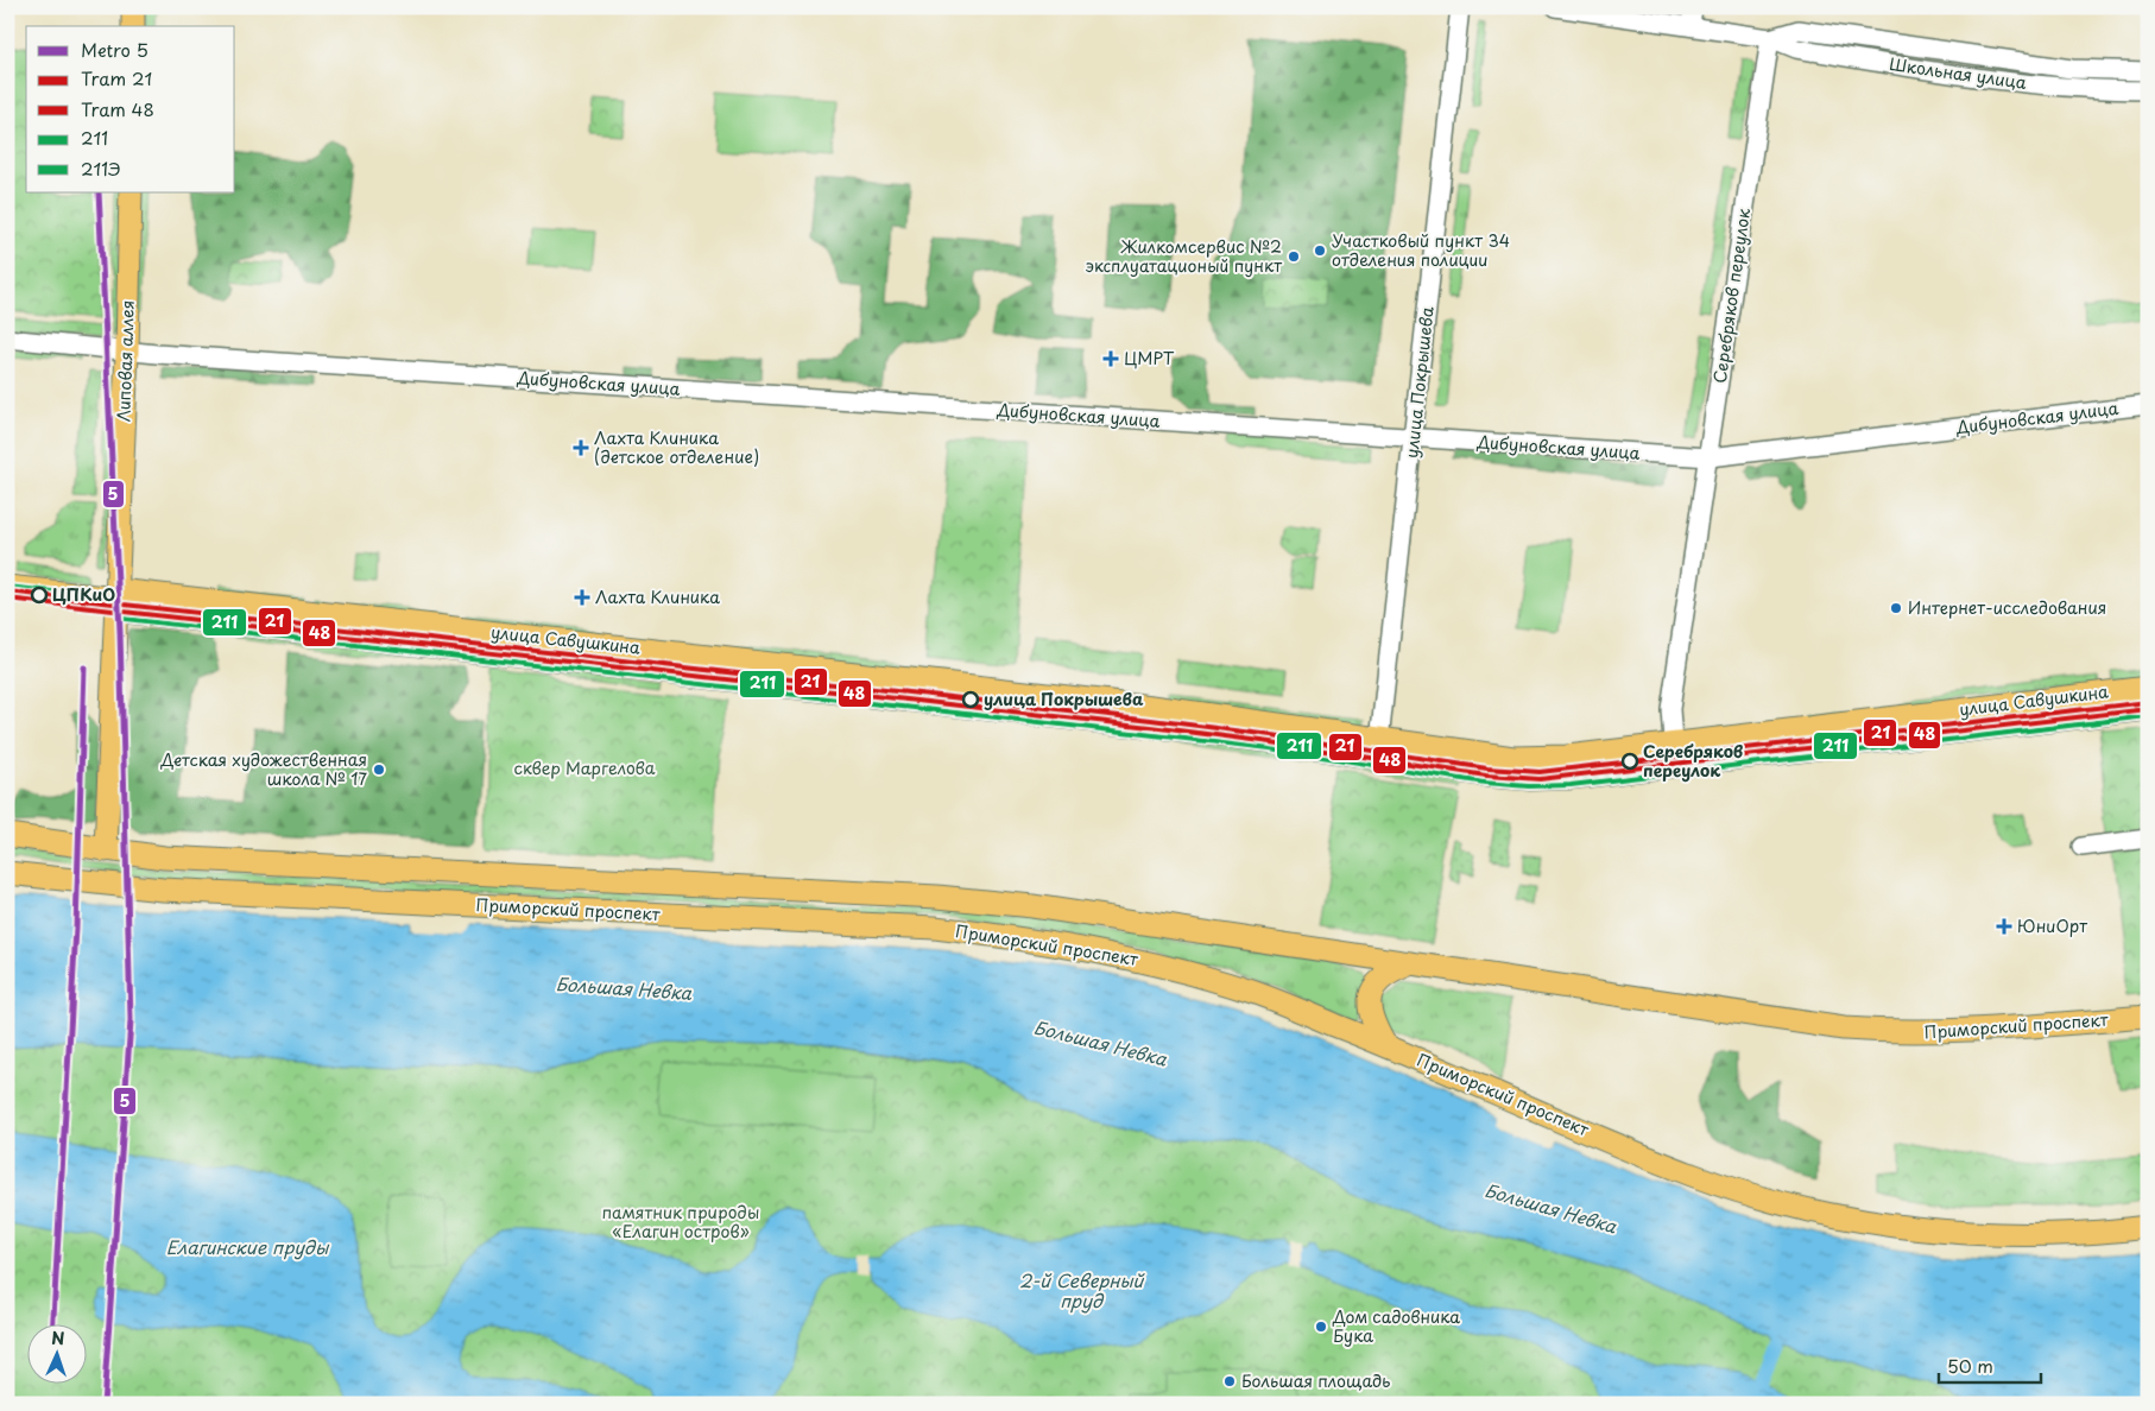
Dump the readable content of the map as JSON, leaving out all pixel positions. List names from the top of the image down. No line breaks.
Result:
{"streets":{"main road":["Липовая аллея","улица Савушкина","Приморский проспект"],"street":["Школьная улица","Серебряков переулок","улица Покрышева","Дибуновская улица"]},"crossings":[["Школьная улица","Серебряков переулок"],["Серебряков переулок","Дибуновская улица"],["Серебряков переулок","улица Савушкина"],["Липовая аллея","Дибуновская улица"],["Липовая аллея","улица Савушкина"],["Липовая аллея","Приморский проспект"],["улица Покрышева","Дибуновская улица"],["улица Покрышева","улица Савушкина"]],"water":["Большая Невка","Елагинские пруды","2-й Северный пруд"],"parks":["сквер Маргелова","памятник природы «Елагин остров»"],"places":{"other":["Участковый пункт 34 отделения полиции","Жилкомсервис №2 эксплуатационый пункт","ЦПКиО","Интернет-исследования","улица Покрышева","Серебряков переулок","Детская художественная школа № 17","Дом садовника Бука","Большая площадь"],"health":["ЦМРТ","Лахта Клиника (детское отделение)","Лахта Клиника","ЮниОрт"]},"lines":["metro line 5","transit line 211","tram line 21","transit line 211Э","tram line 48"],"legend":["Metro 5","Tram 21","Tram 48","211","211Э"],"scale_bar":"50 m","north":"top"}
